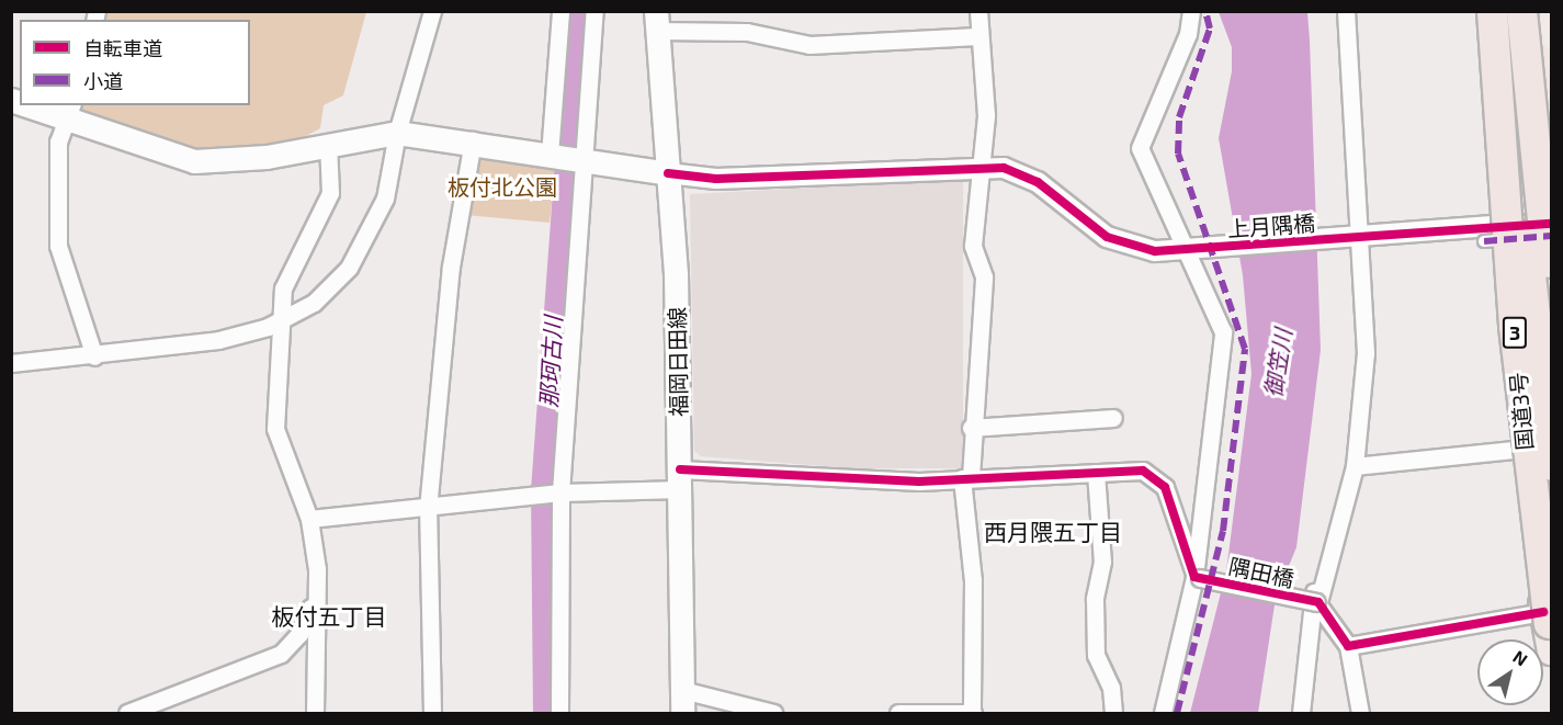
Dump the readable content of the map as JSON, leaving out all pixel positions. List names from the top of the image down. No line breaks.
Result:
{"streets":{"highway":["3","国道3号"],"main road":["福岡日田線"],"street":["上月隅橋","隅田橋"]},"crossings":[["上月隅橋","福岡日田線"],["上月隅橋","国道3号"]],"districts":["西月隈五丁目","板付五丁目"],"water":["那珂古川","御笠川"],"parks":["板付北公園"],"legend":["自転車道","小道"],"north":"top right"}
